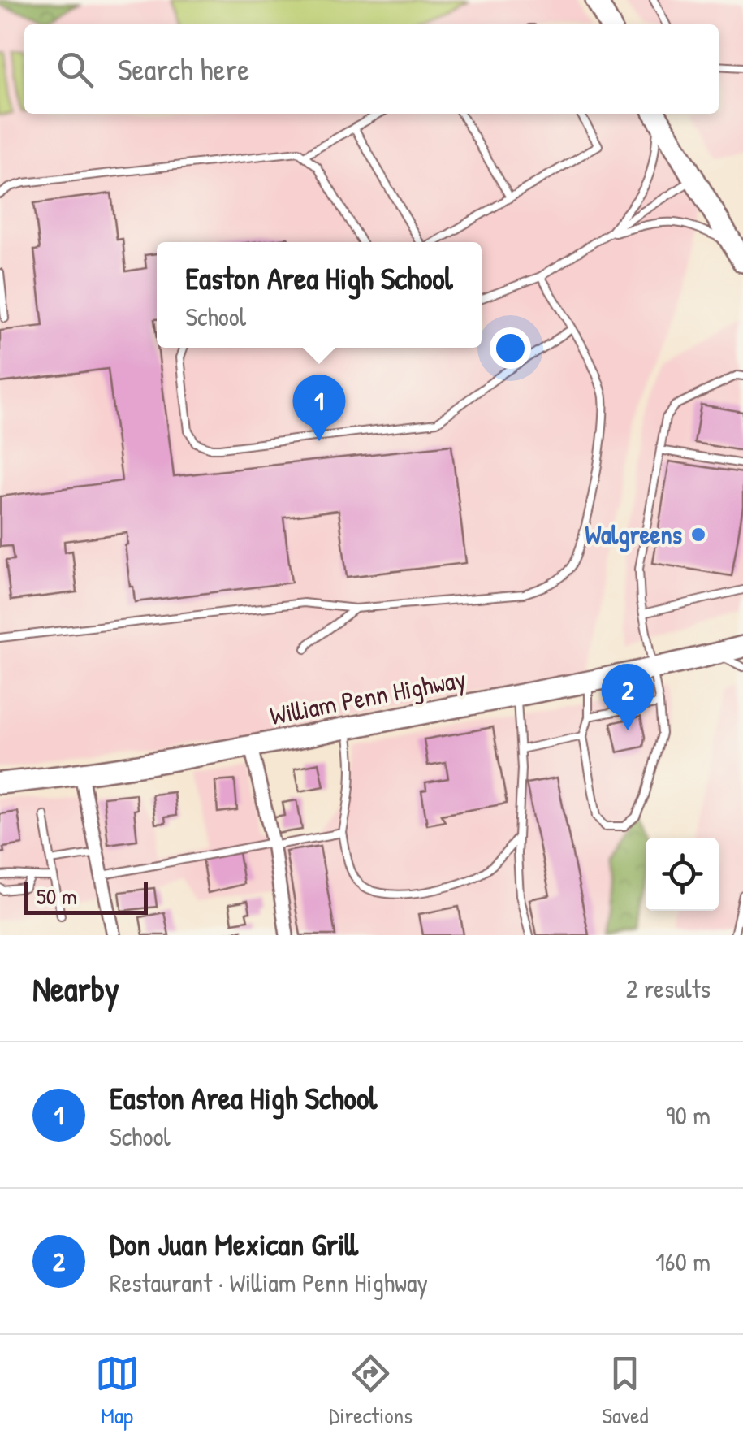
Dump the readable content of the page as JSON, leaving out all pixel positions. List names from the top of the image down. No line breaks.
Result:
{"streets":{"main road":["William Penn Highway"]},"places":["Walgreens"],"scale_bar":"50 m","page":{"search":"Search here","popup":["Easton Area High School","School"],"pins":["1","2"],"scale":"50 m","heading":["Nearby","2 results"],"list":[{"mark":"1","name":"Easton Area High School","note":"School","value":"90 m"},{"mark":"2","name":"Don Juan Mexican Grill","note":"Restaurant · William Penn Highway","value":"160 m"}],"nav":["Map","Directions","Saved"]}}
